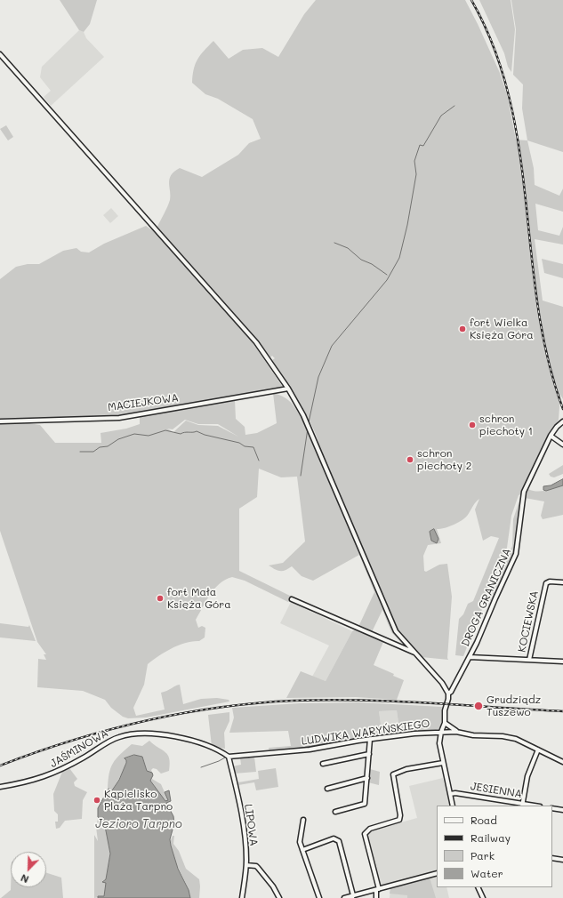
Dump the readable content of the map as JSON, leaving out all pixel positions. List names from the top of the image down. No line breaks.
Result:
{"streets":{"street":["MACIEJKOWA","DROGA GRANICZNA","KOCIEWSKA","LUDWIKA WARYŃSKIEGO","JAŚMINOWA","JESIENNA","LIPOWA"]},"crossings":[["DROGA GRANICZNA","LUDWIKA WARYŃSKIEGO"],["DROGA GRANICZNA","JESIENNA"],["LUDWIKA WARYŃSKIEGO","JAŚMINOWA"],["LUDWIKA WARYŃSKIEGO","LIPOWA"],["JAŚMINOWA","LIPOWA"]],"water":["Jezioro Tarpno"],"places":["fort Wielka Księża Góra","schron piechoty 1","schron piechoty 2","fort Mała Księża Góra","Grudziądz Tuszewo","Kąpielisko Plaża Tarpno"],"legend":["Road","Railway","Park","Water"],"north":"bottom left"}
